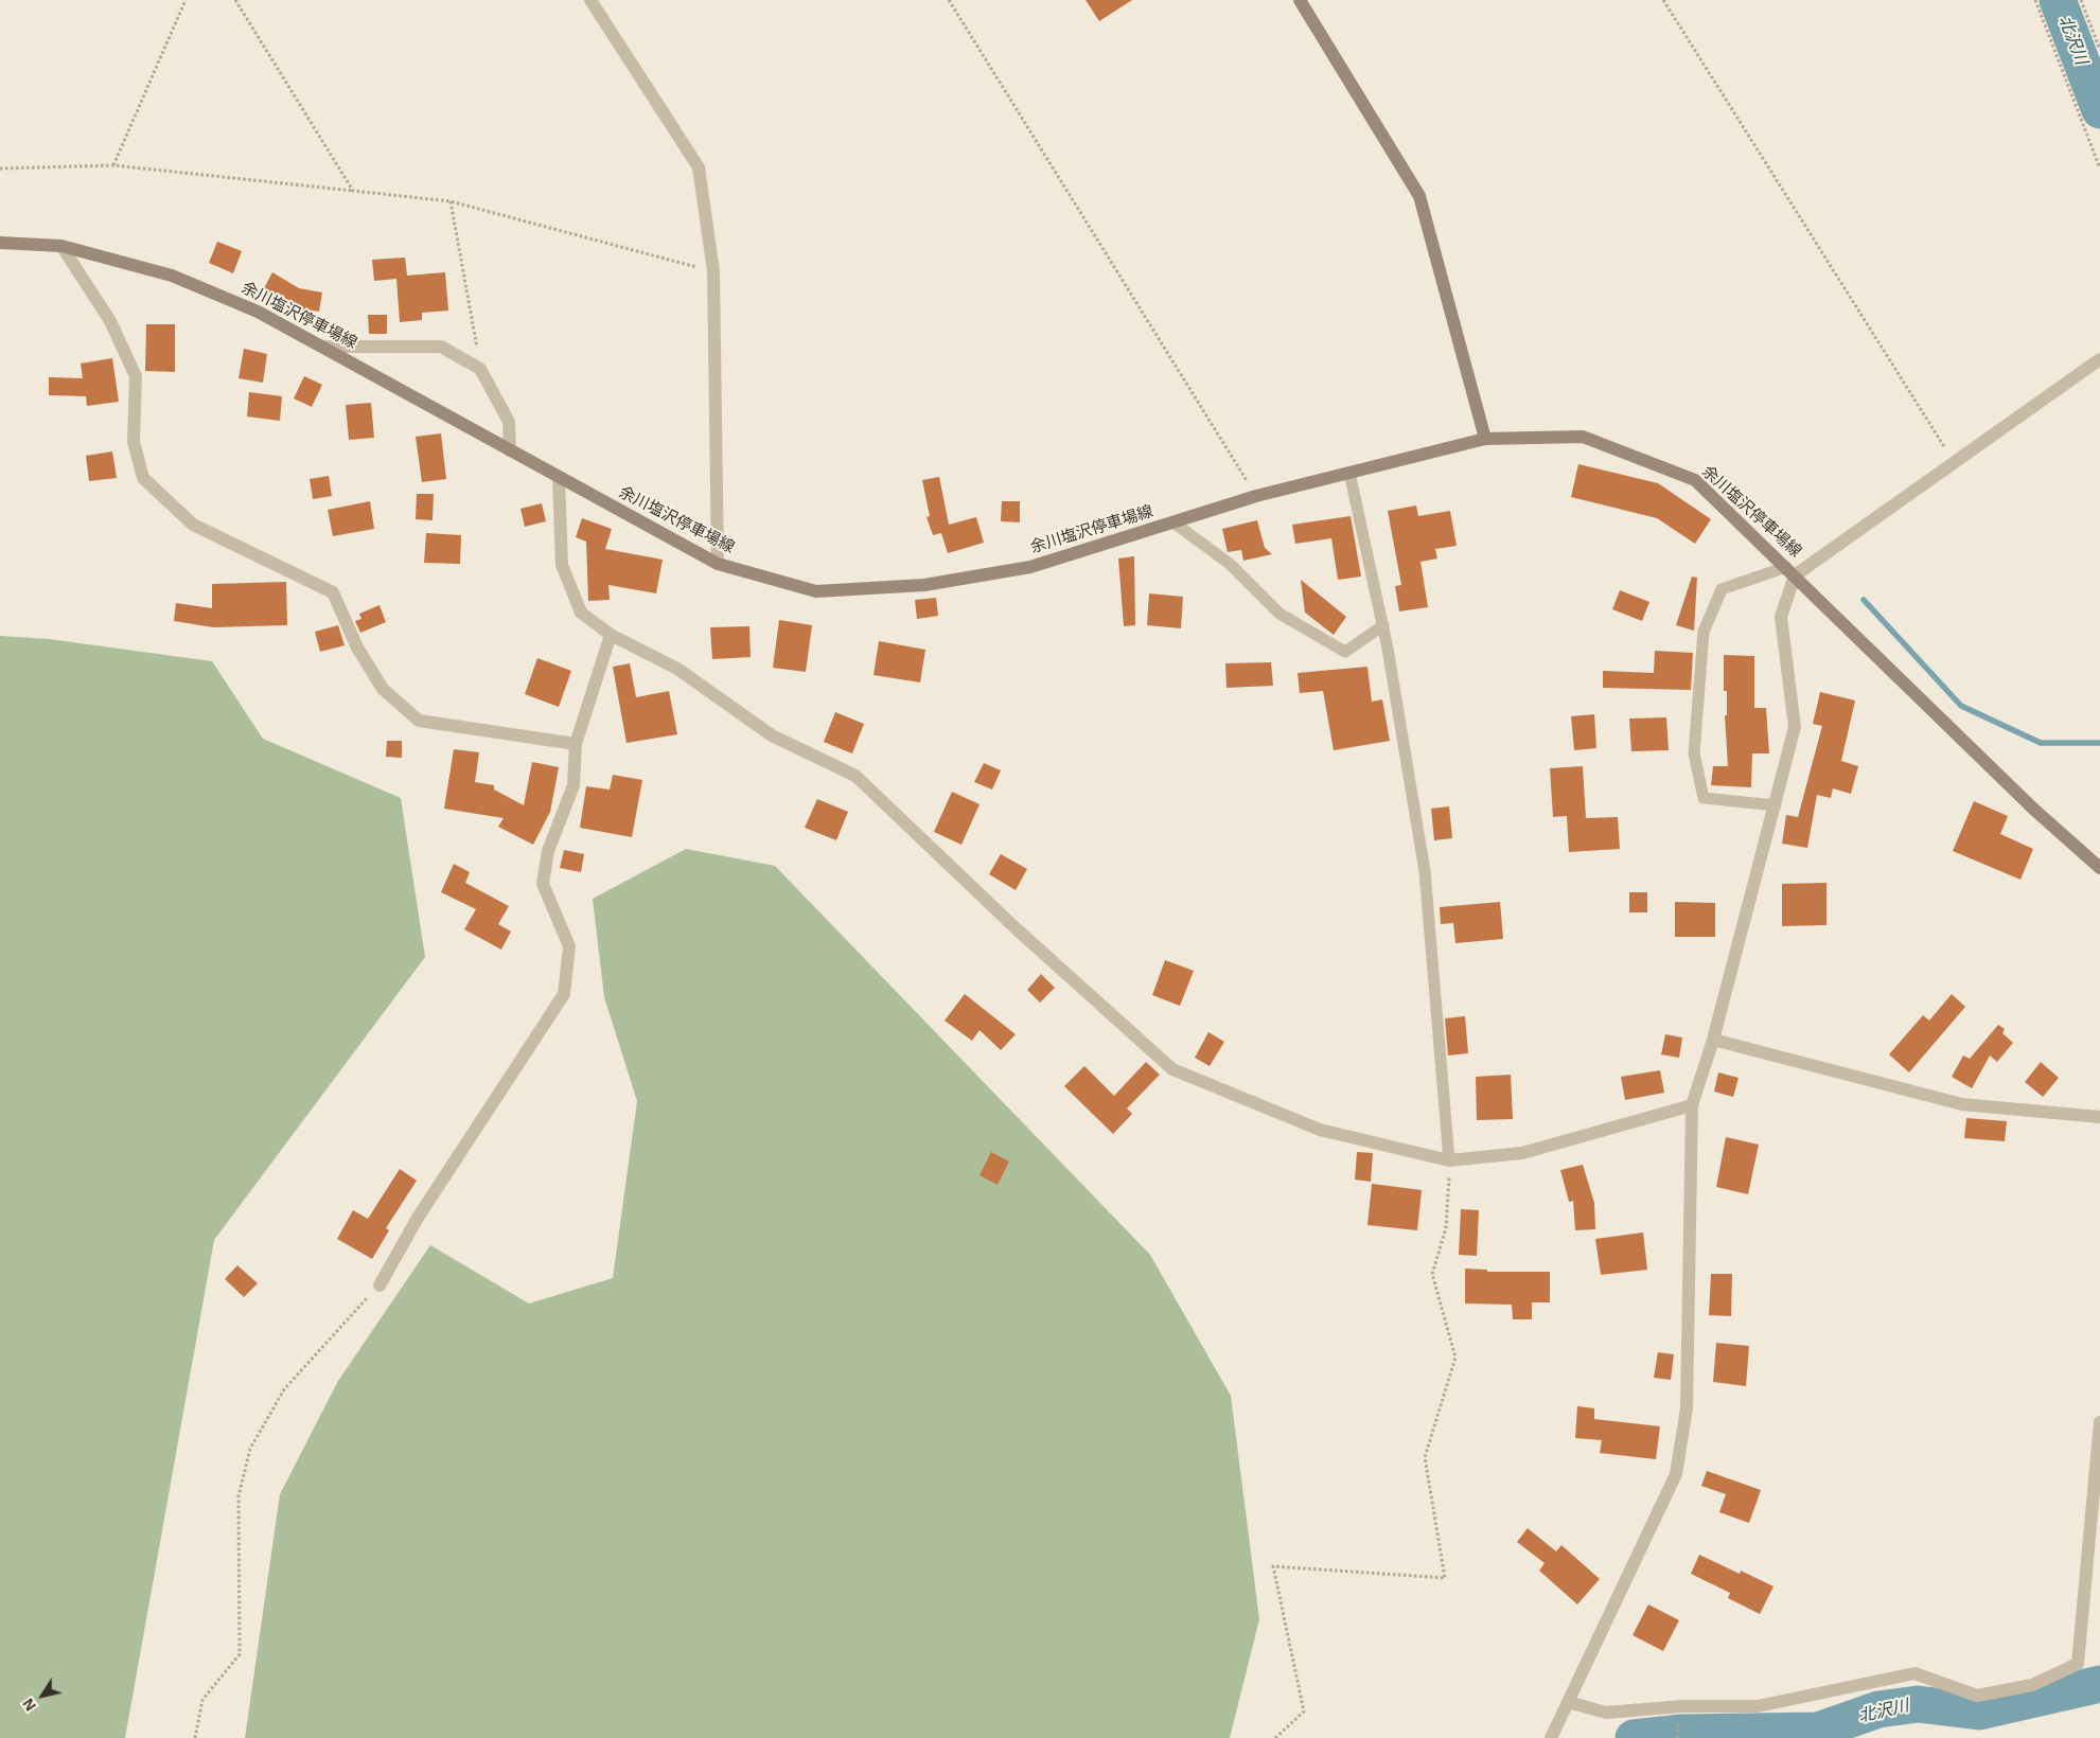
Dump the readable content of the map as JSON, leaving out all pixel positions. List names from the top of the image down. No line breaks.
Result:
{"streets":{"main road":["余川塩沢停車場線"]},"water":["北沢川"],"north":"bottom left"}
